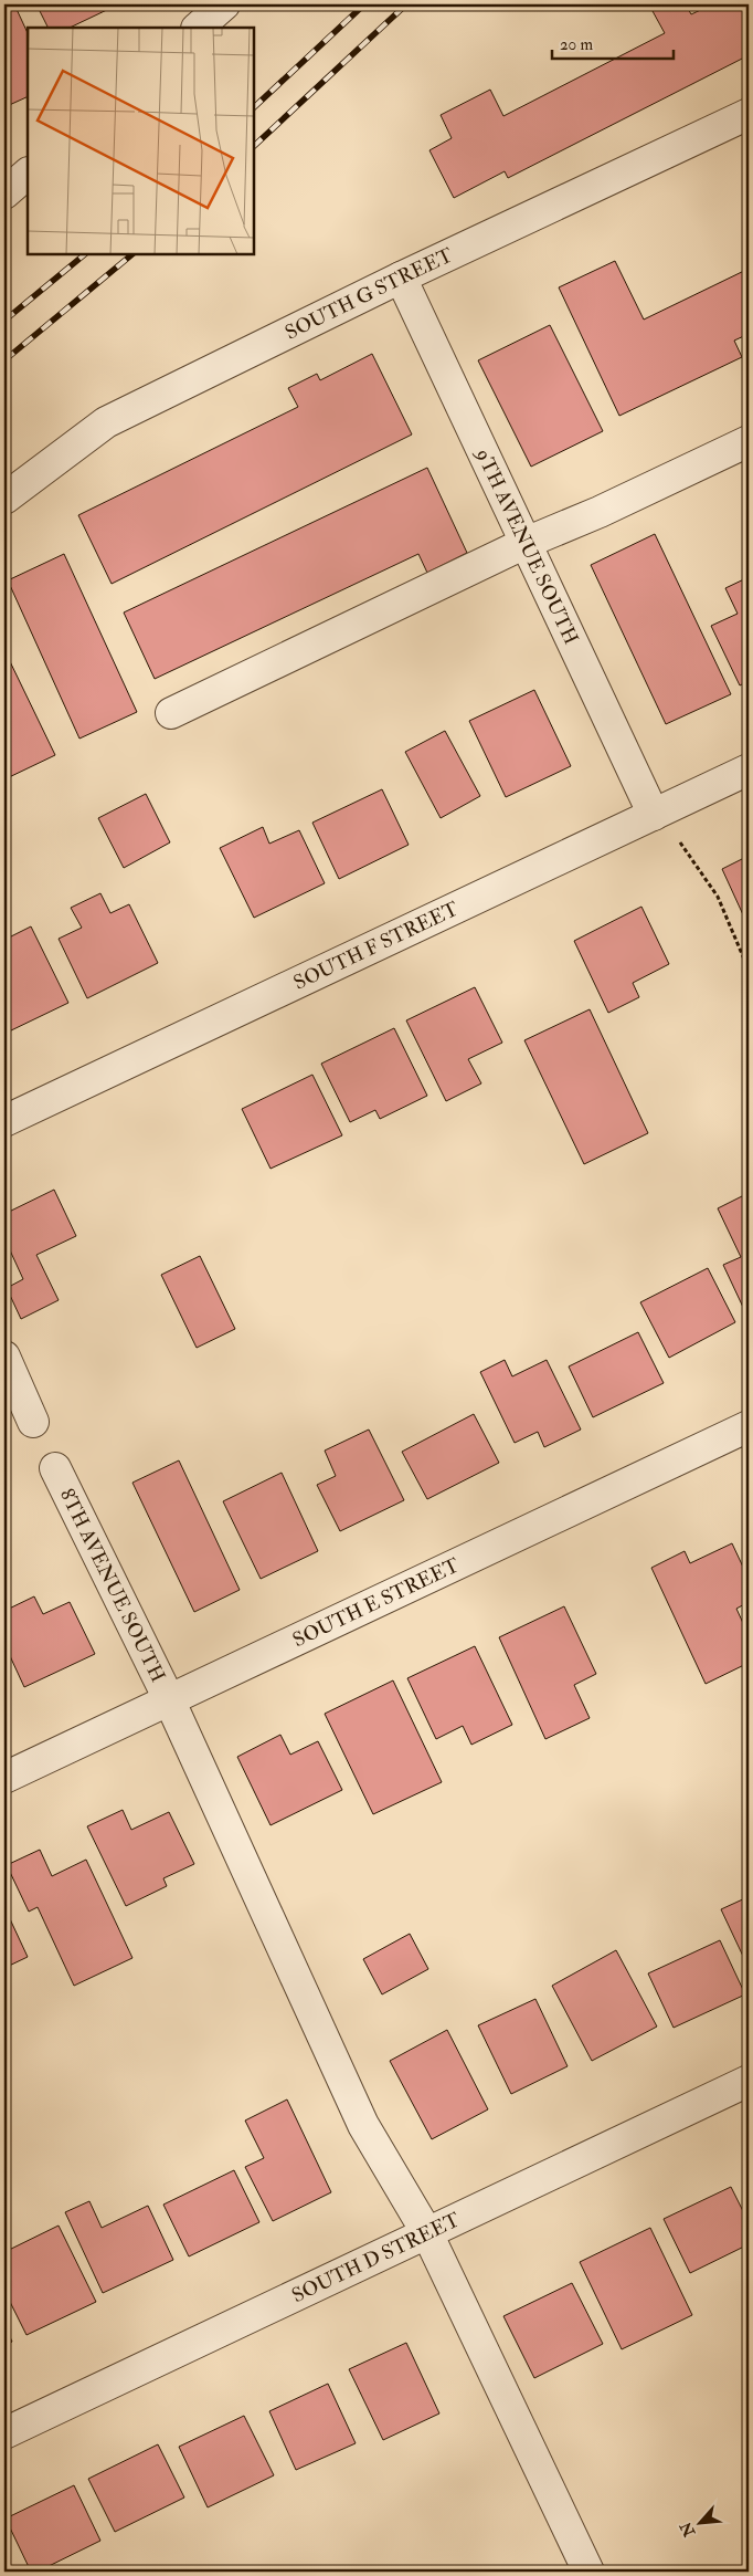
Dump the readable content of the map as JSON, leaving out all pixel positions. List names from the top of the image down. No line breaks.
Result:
{"streets":{"street":["SOUTH G STREET","9TH AVENUE SOUTH","SOUTH F STREET","8TH AVENUE SOUTH","SOUTH E STREET","SOUTH D STREET"]},"crossings":[["SOUTH G STREET","9TH AVENUE SOUTH"],["9TH AVENUE SOUTH","SOUTH F STREET"],["8TH AVENUE SOUTH","SOUTH E STREET"],["8TH AVENUE SOUTH","SOUTH D STREET"]],"scale_bar":"20 m","north":"bottom left"}
